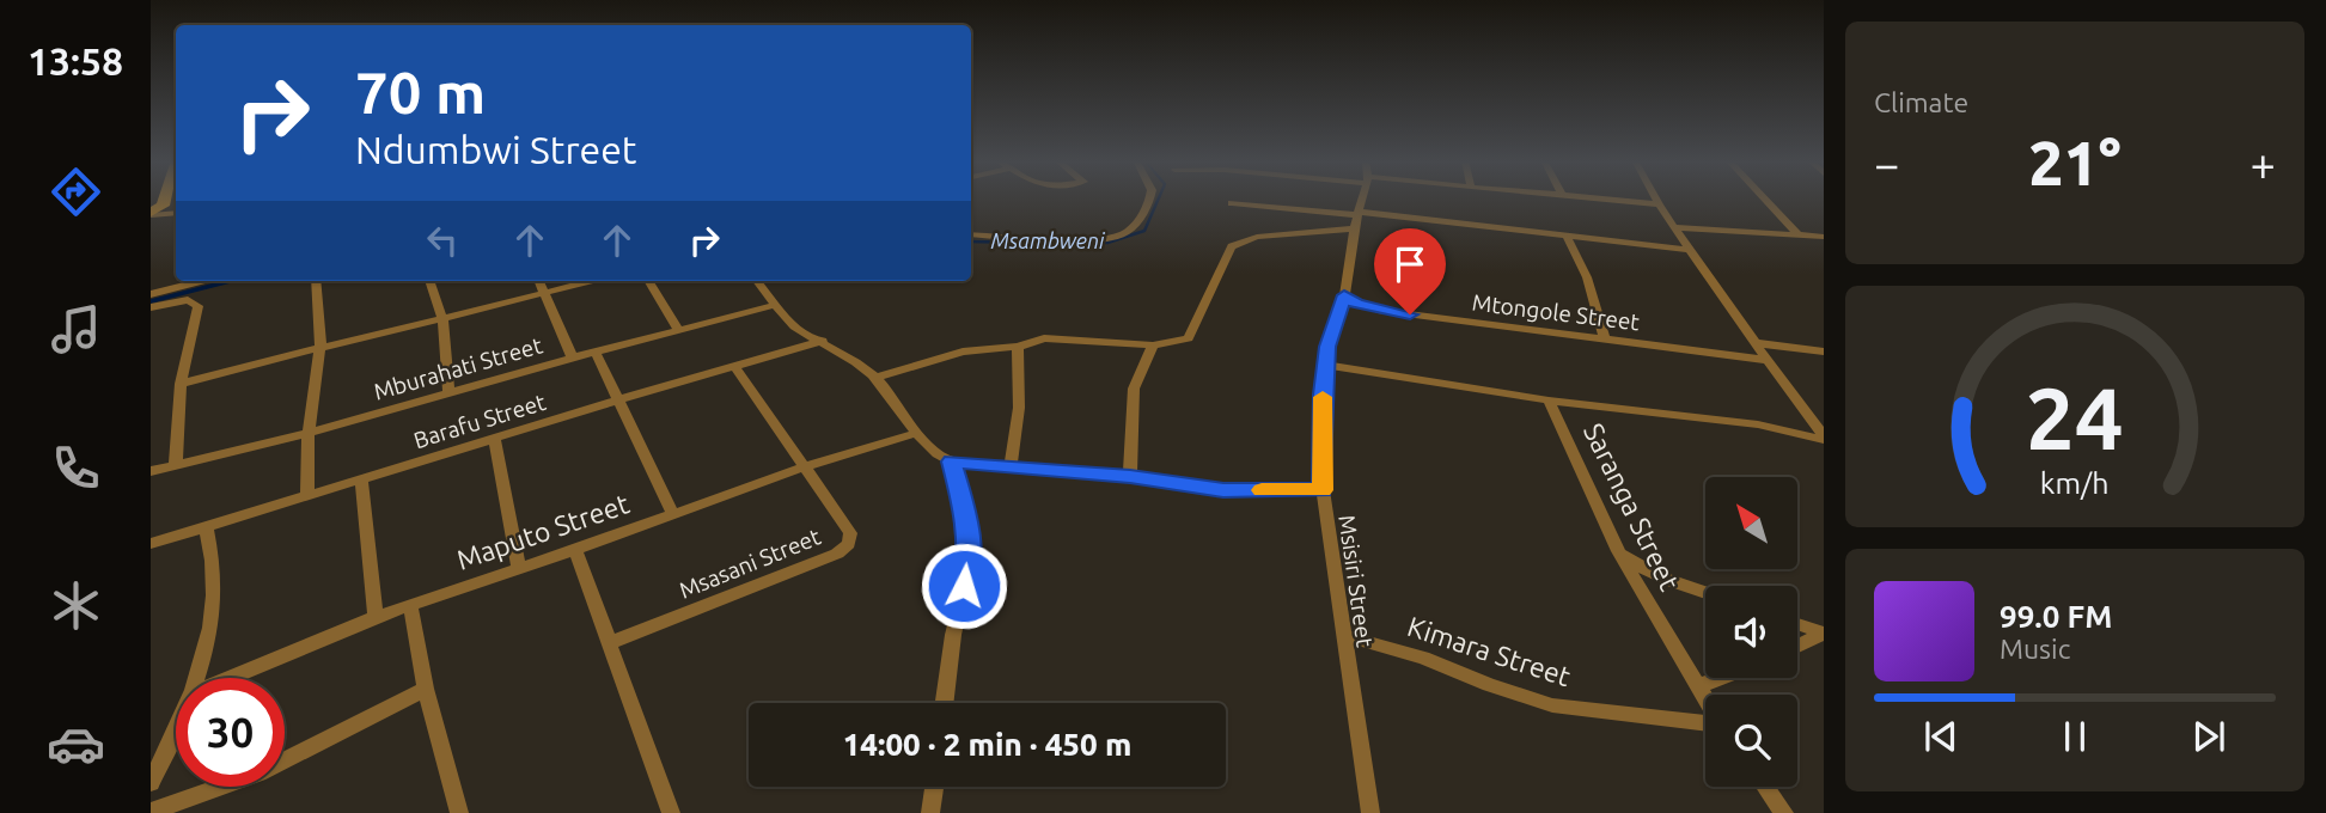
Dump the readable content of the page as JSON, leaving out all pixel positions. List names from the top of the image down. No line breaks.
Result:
{"streets":{"street":["Mtongole Street","Mburahati Street","Barafu Street","Saranga Street","Maputo Street","Msasani Street","Msisiri Street","Kimara Street"]},"crossings":[["Mtongole Street","Msisiri Street"],["Barafu Street","Msasani Street"],["Maputo Street","Msasani Street"],["Msisiri Street","Kimara Street"]],"water":["Msambweni"],"north":"top left","page":{"tabs":"13:58","tile":"Climate","turn":["70 m","Ndumbwi Street"],"heat":["−","21°","+"],"song":["99.0 FM","Music"],"limit":"30","trip":"14:00 · 2 min · 450 m","gauge":["24","km/h"]}}
